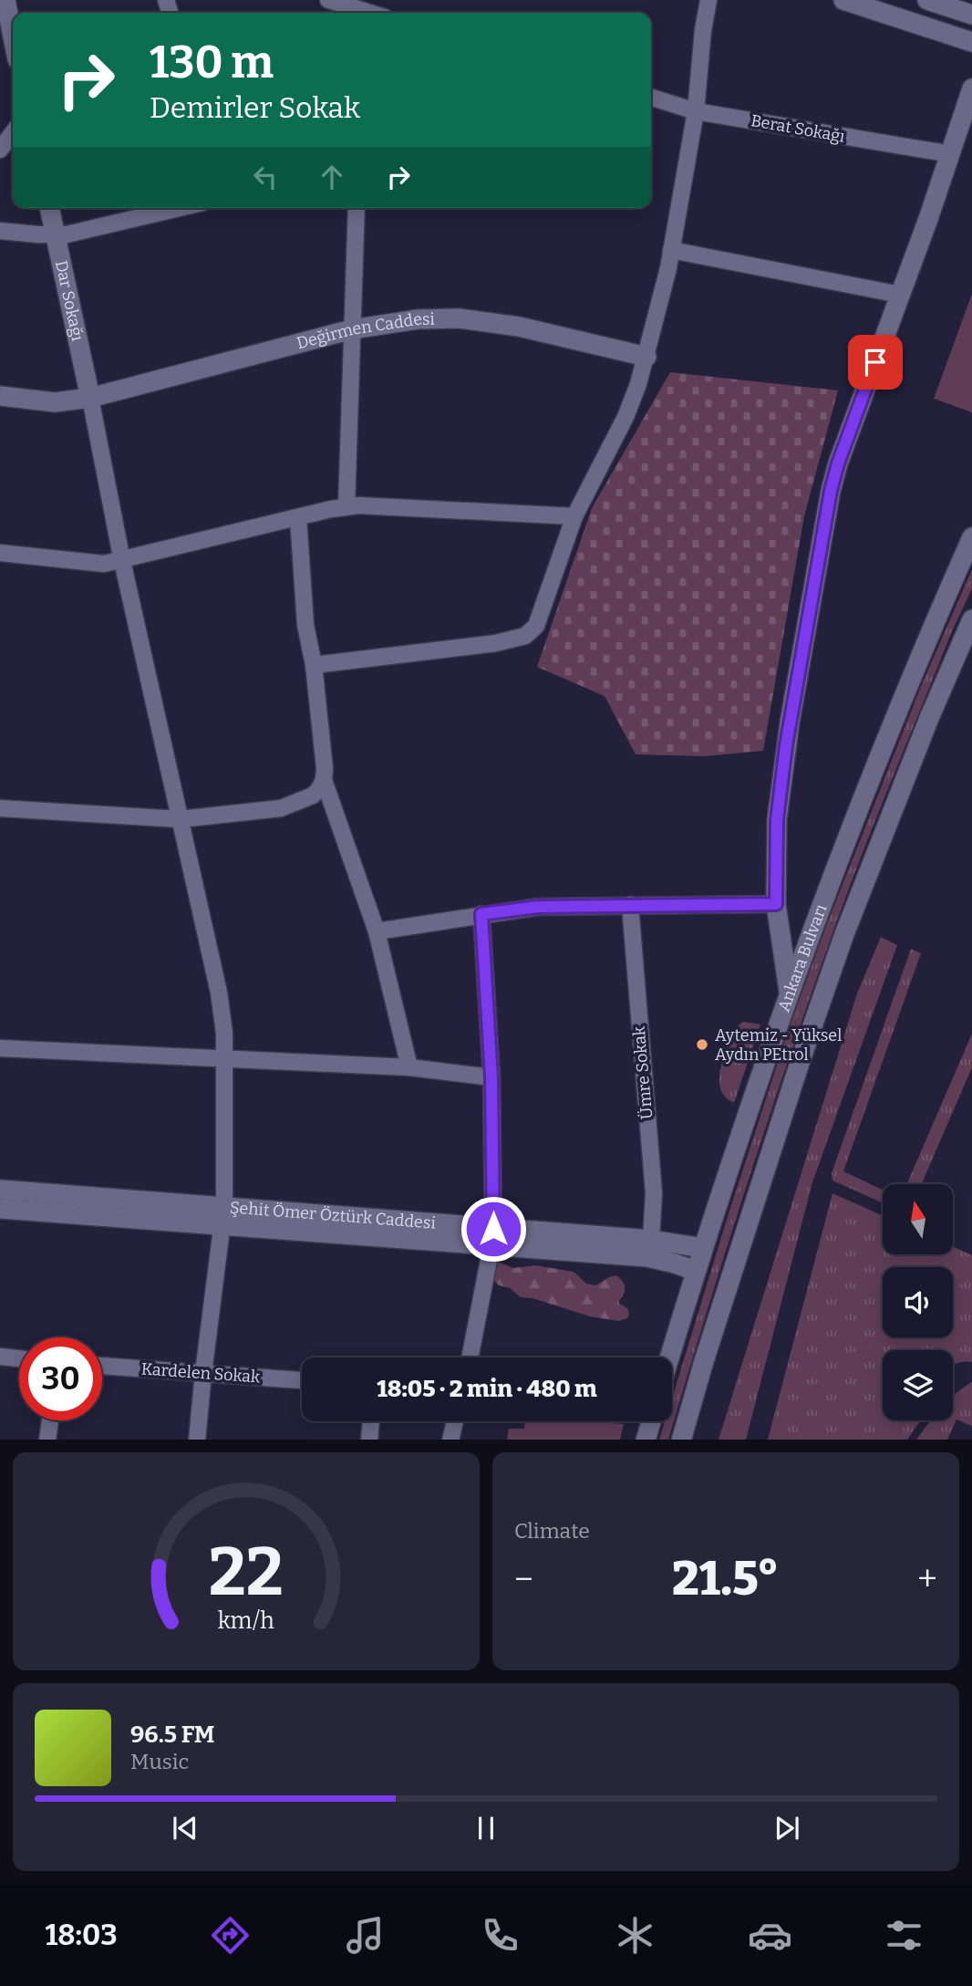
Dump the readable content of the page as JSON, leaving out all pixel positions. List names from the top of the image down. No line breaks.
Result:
{"streets":{"street":["Berat Sokağı","Dar Sokağı","Değirmen Caddesi","Ankara Bulvarı","Ümre Sokak","Şehit Ömer Öztürk Caddesi","Kardelen Sokak"]},"crossings":[["Dar Sokağı","Değirmen Caddesi"],["Ankara Bulvarı","Şehit Ömer Öztürk Caddesi"],["Ümre Sokak","Şehit Ömer Öztürk Caddesi"]],"places":["Aytemiz - Yüksel Aydın PEtrol"],"north":"top","page":{"turn":["130 m","Demirler Sokak"],"limit":"30","trip":"18:05 · 2 min · 480 m","tile":"Climate","heat":["−","21.5°","+"],"song":["96.5 FM","Music"],"tabs":"18:03","gauge":["22","km/h"]}}
